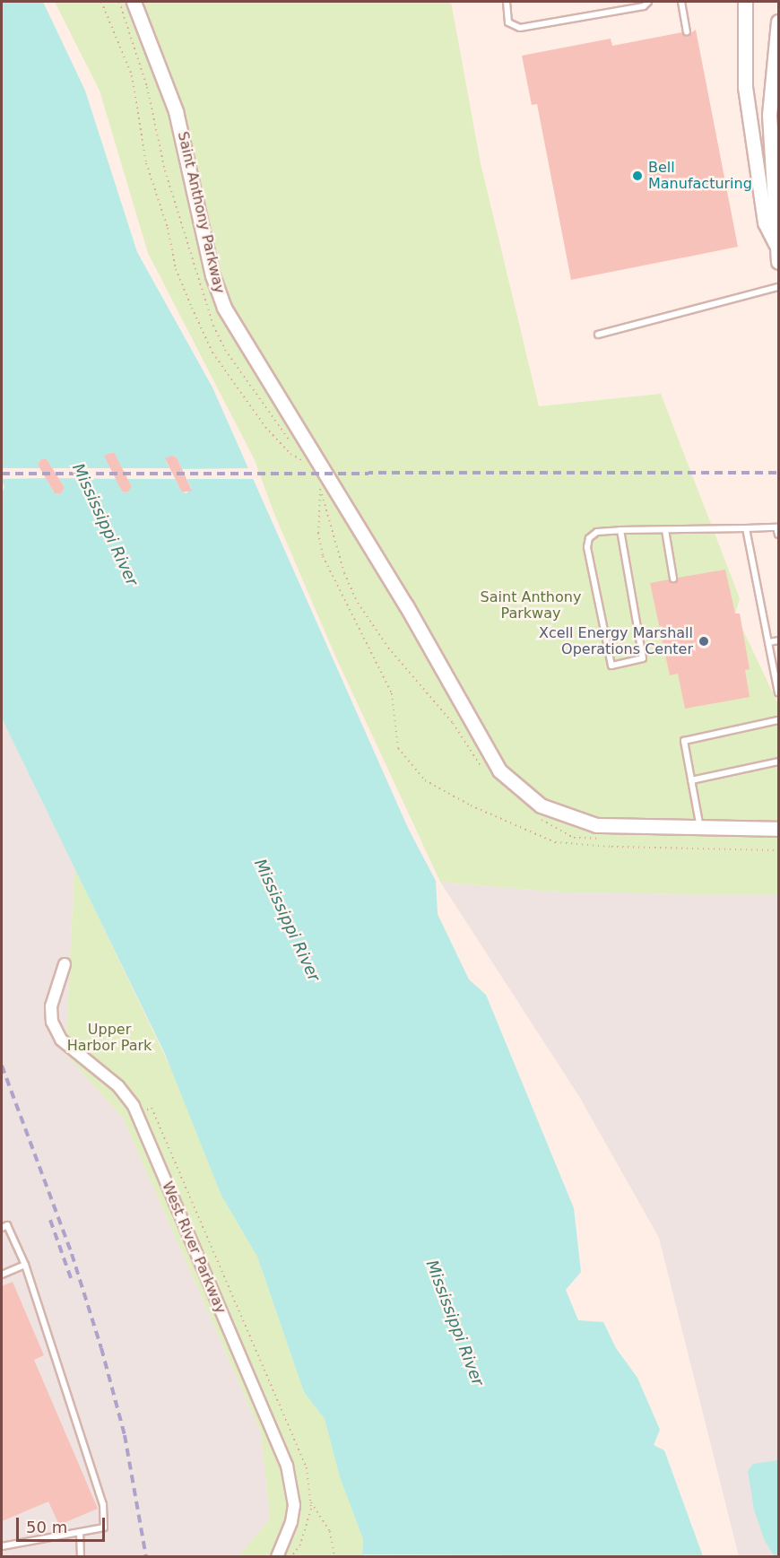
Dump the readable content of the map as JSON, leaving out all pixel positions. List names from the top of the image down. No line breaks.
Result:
{"streets":{"street":["Saint Anthony Parkway","West River Parkway"]},"water":["Mississippi River"],"parks":["Saint Anthony Parkway","Upper Harbor Park"],"places":["Bell Manufacturing","Xcell Energy Marshall Operations Center"],"scale_bar":"50 m"}
